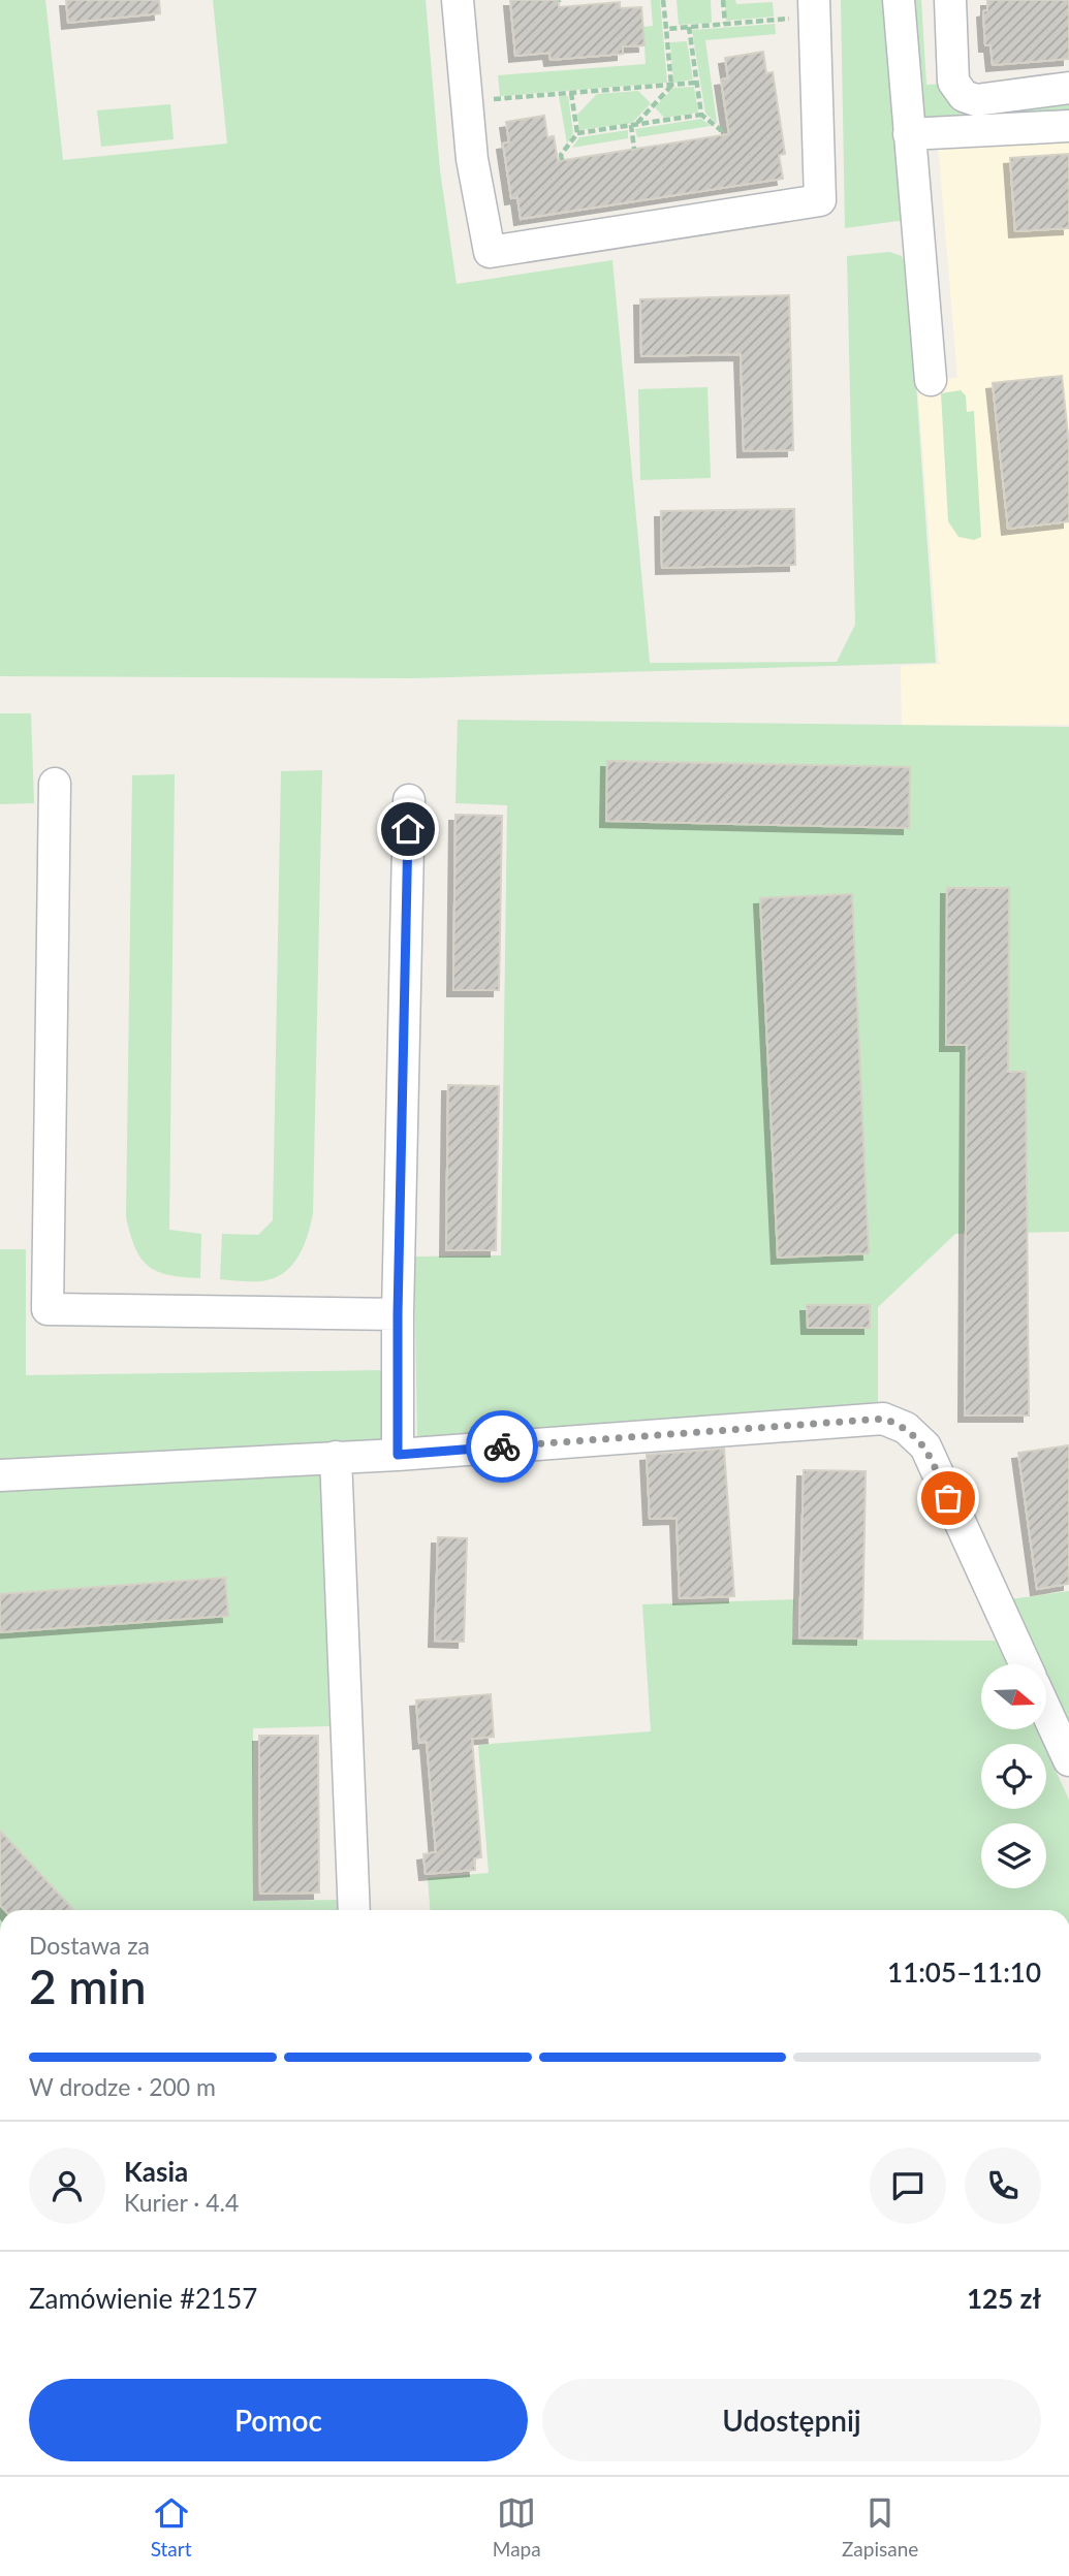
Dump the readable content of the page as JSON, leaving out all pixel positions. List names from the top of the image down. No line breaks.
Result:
{"north":"right","page":{"heading":["2 min","Dostawa za","11:05–11:10"],"panel":["Kasia","Kurier · 4.4","Zamówienie #2157","125 zł"],"bar":"W drodze · 200 m","buttons":["Pomoc","Udostępnij"],"tabs":["Start","Mapa","Zapisane"]}}
